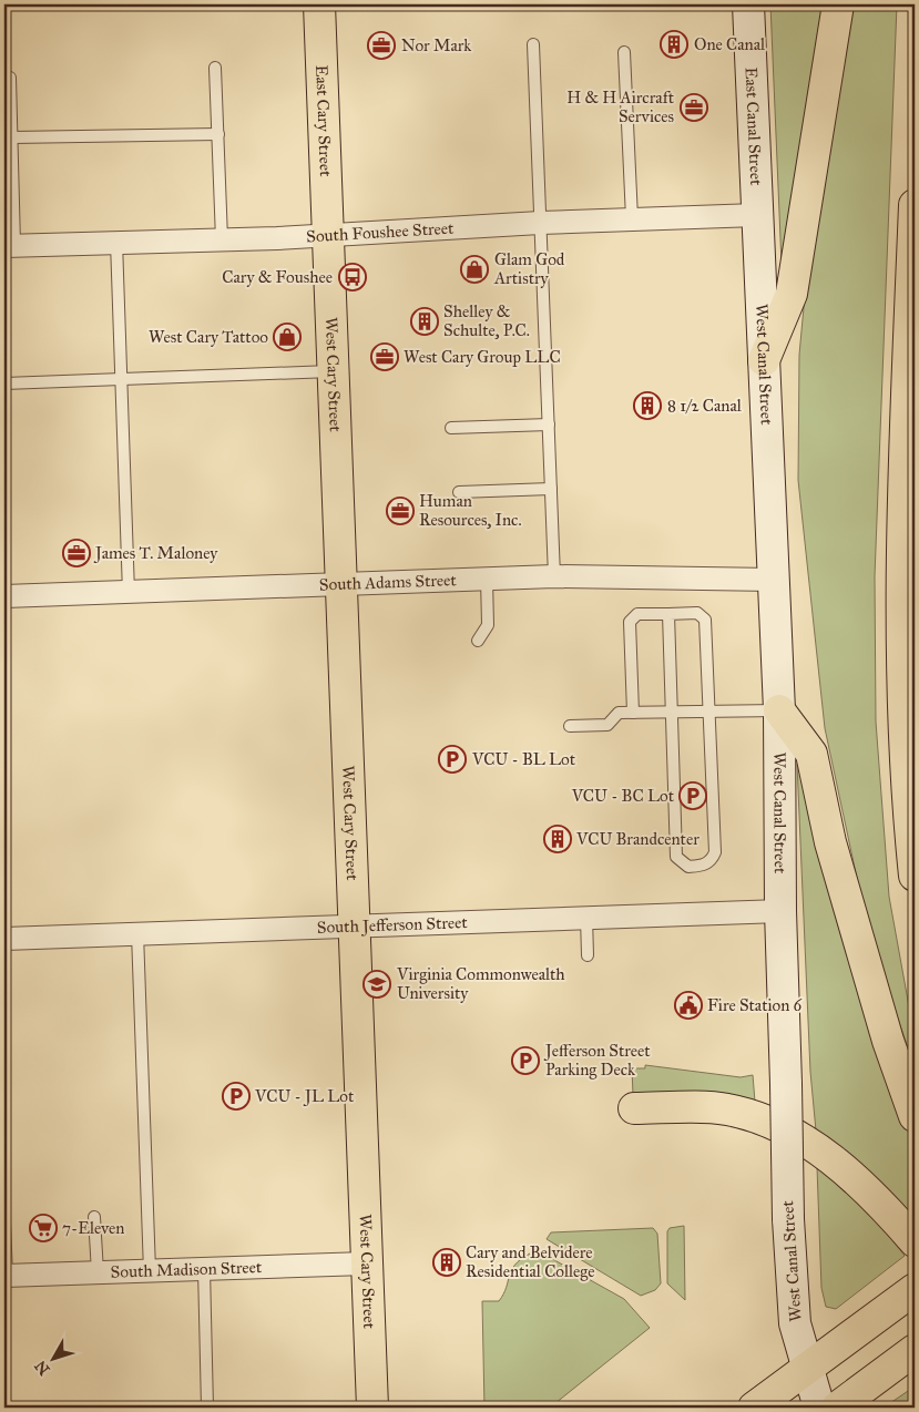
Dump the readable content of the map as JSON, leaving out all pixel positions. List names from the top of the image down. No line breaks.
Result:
{"streets":{"main road":["East Cary Street","East Canal Street","West Canal Street","West Cary Street"],"street":["South Foushee Street","South Adams Street","South Jefferson Street","South Madison Street"]},"crossings":[["East Cary Street","South Foushee Street"],["East Cary Street","West Cary Street"],["East Canal Street","South Foushee Street"],["East Canal Street","West Canal Street"],["South Foushee Street","West Canal Street"],["South Foushee Street","West Cary Street"],["West Canal Street","South Adams Street"],["West Canal Street","South Jefferson Street"],["West Cary Street","South Adams Street"],["West Cary Street","South Jefferson Street"],["West Cary Street","South Madison Street"]],"places":{"building":["One Canal","Shelley & Schulte, P.C.","8 1/2 Canal","VCU Brandcenter","Cary and Belvidere Residential College"],"office":["Nor Mark","H & H Aircraft Services","West Cary Group LLC","Human Resources, Inc.","James T. Maloney"],"shop":["Glam God Artistry","West Cary Tattoo"],"bus stop":["Cary & Foushee"],"parking":["VCU - BL Lot","VCU - BC Lot","Jefferson Street Parking Deck","VCU - JL Lot"],"school or university":["Virginia Commonwealth University"],"public building":["Fire Station 6"],"supermarket":["7-Eleven"]},"north":"bottom left"}
